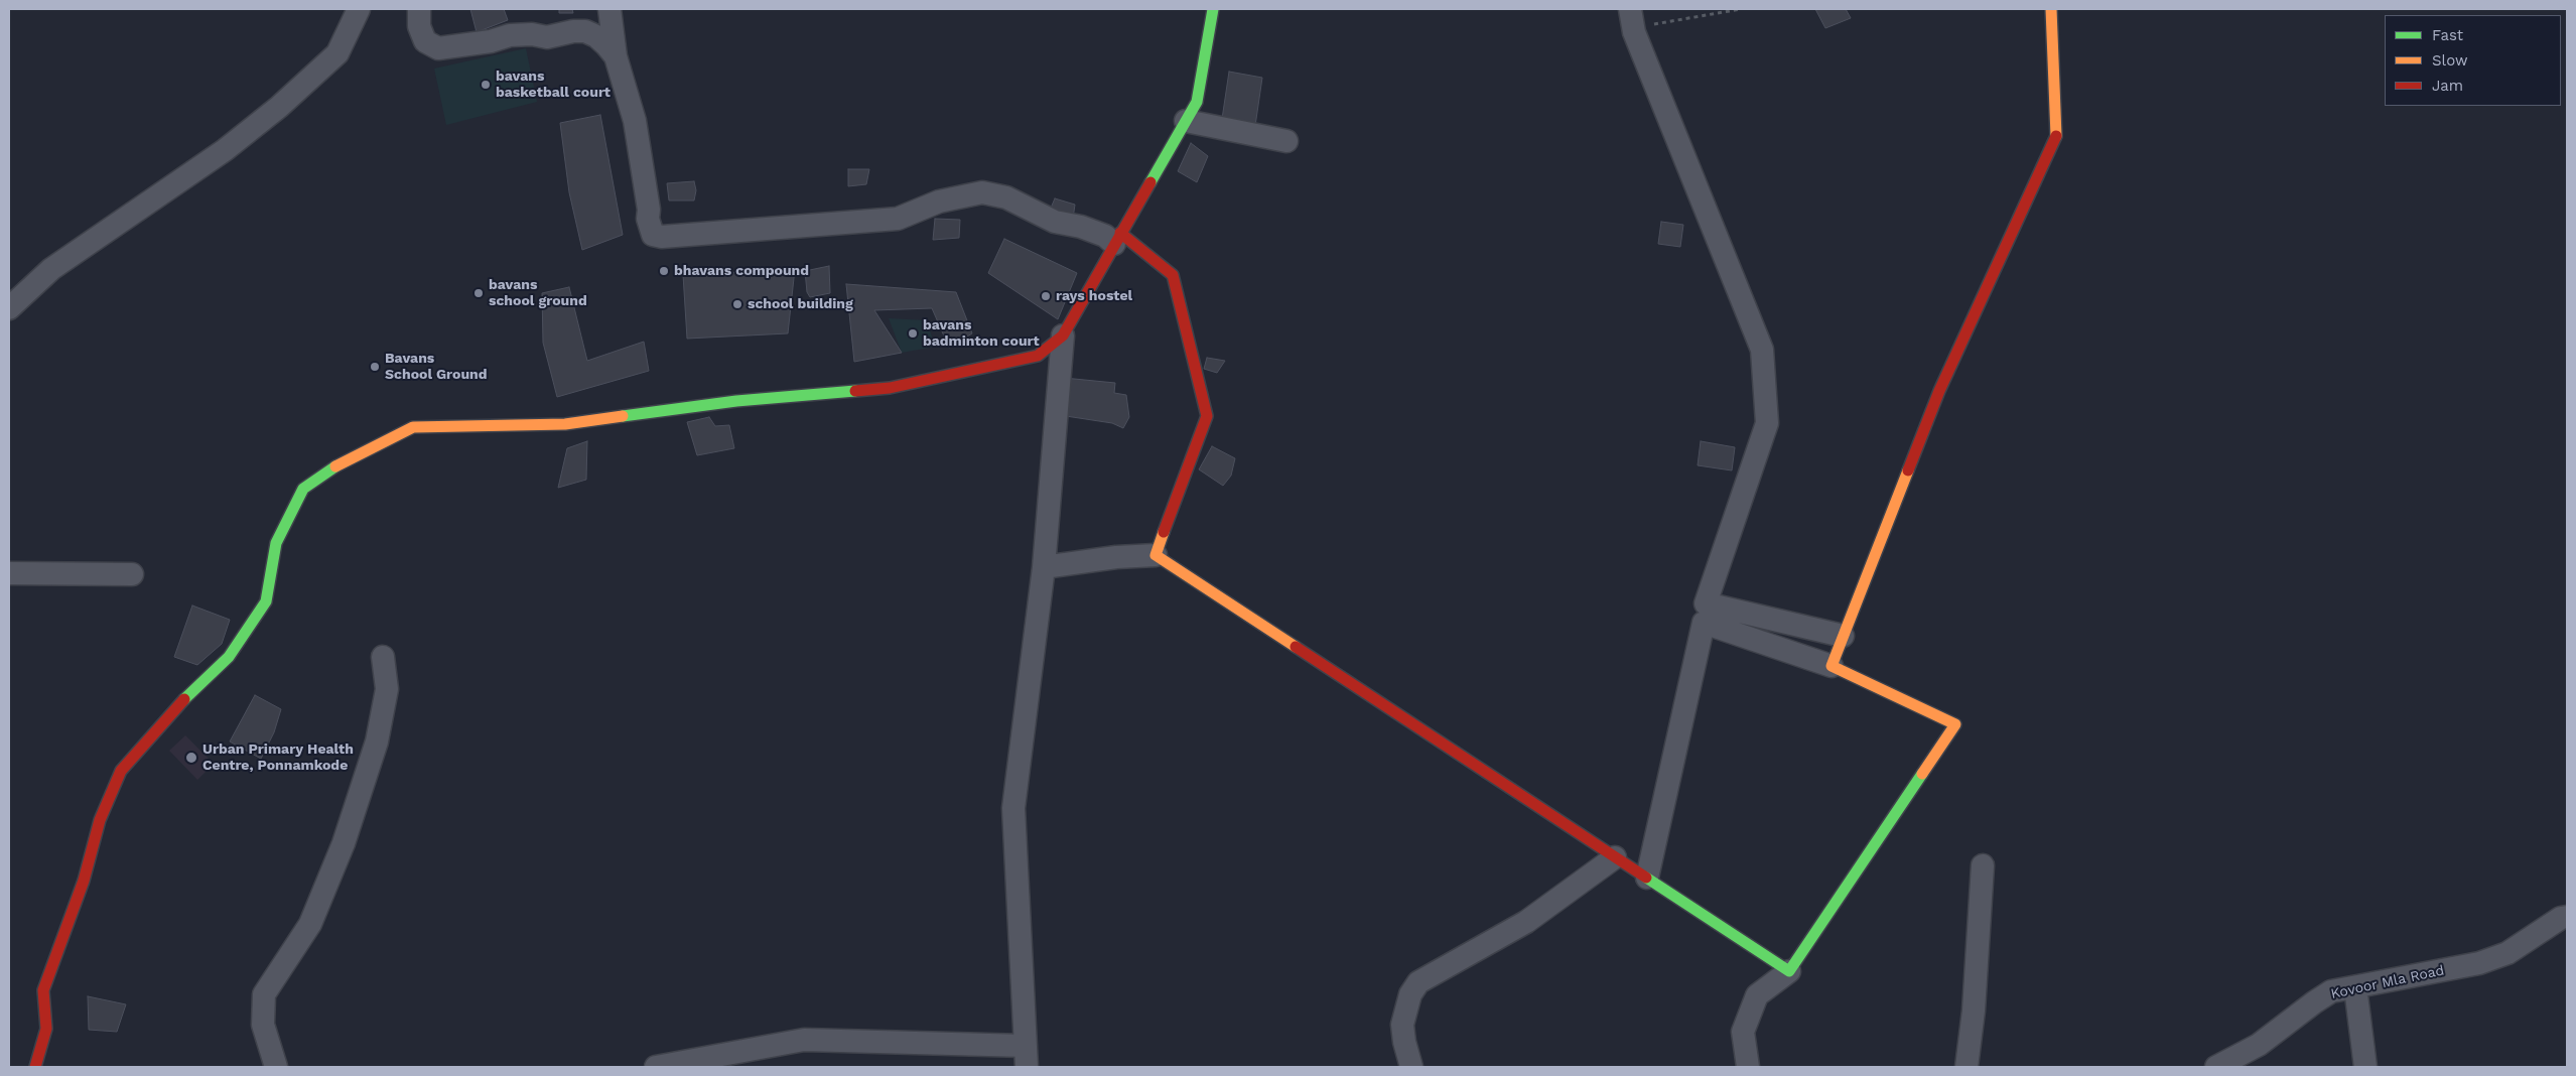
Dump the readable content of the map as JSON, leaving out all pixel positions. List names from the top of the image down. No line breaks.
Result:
{"streets":{"street":["Kovoor Mla Road"]},"places":["bavans basketball court","bhavans compound","bavans school ground","rays hostel","school building","bavans badminton court","Bavans School Ground","Urban Primary Health Centre, Ponnamkode"],"legend":["Fast","Slow","Jam"]}
